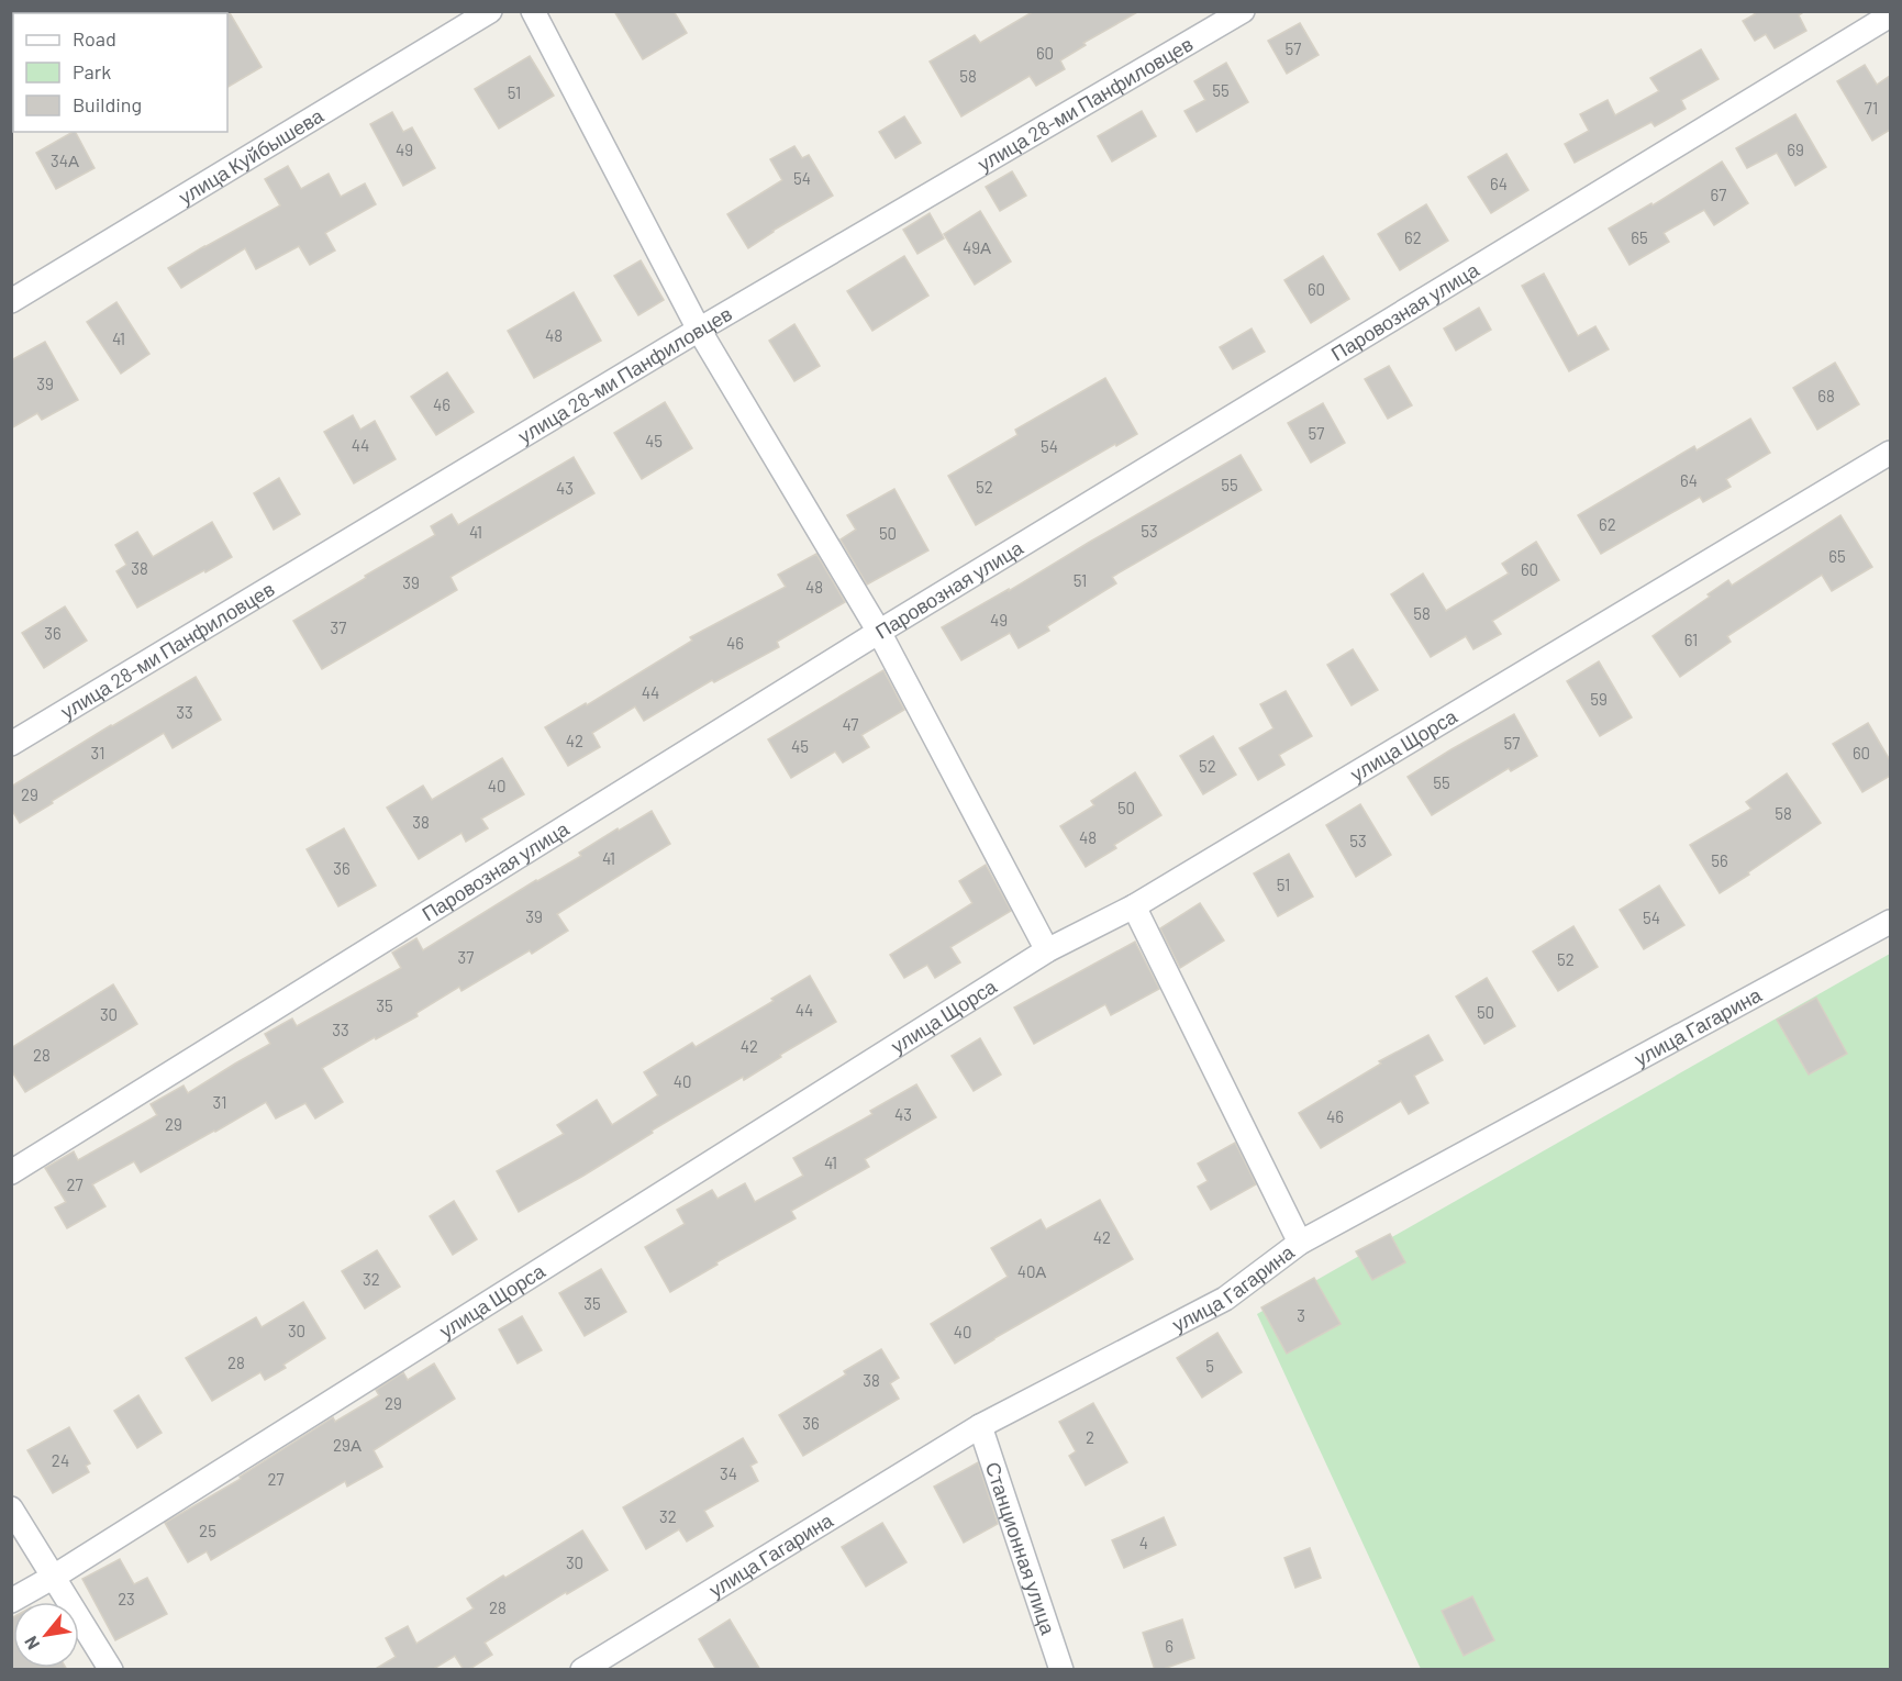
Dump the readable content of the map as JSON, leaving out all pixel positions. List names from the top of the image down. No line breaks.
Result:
{"streets":{"street":["улица 28-ми Панфиловцев","улица Куйбышева","Паровозная улица","улица Щорса","улица Гагарина","Станционная улица"]},"crossings":[["улица Гагарина","Станционная улица"]],"house_numbers":["57","60","58","55","51","71","49","69","34А","54","64","67","62","65","49А","60","48","41","39","68","46","57","45","44","54","64","55","52","43","62","53","41","50","65","38","60","51","39","48","58","49","37","36","61","46","44","59","33","47","42","57","45","31","60","52","55","40","29","50","58","38","48","53","41","56","36","51","39","54","37","52","35","44","50","30","33","42","28","40","31","43","46","29","41","27","42","40А","32","35","3","30","40","28","5","38","29","36","2","29А","24","34","27","32","25","4","30","23","28","6"],"legend":["Road","Park","Building"],"north":"bottom left"}
